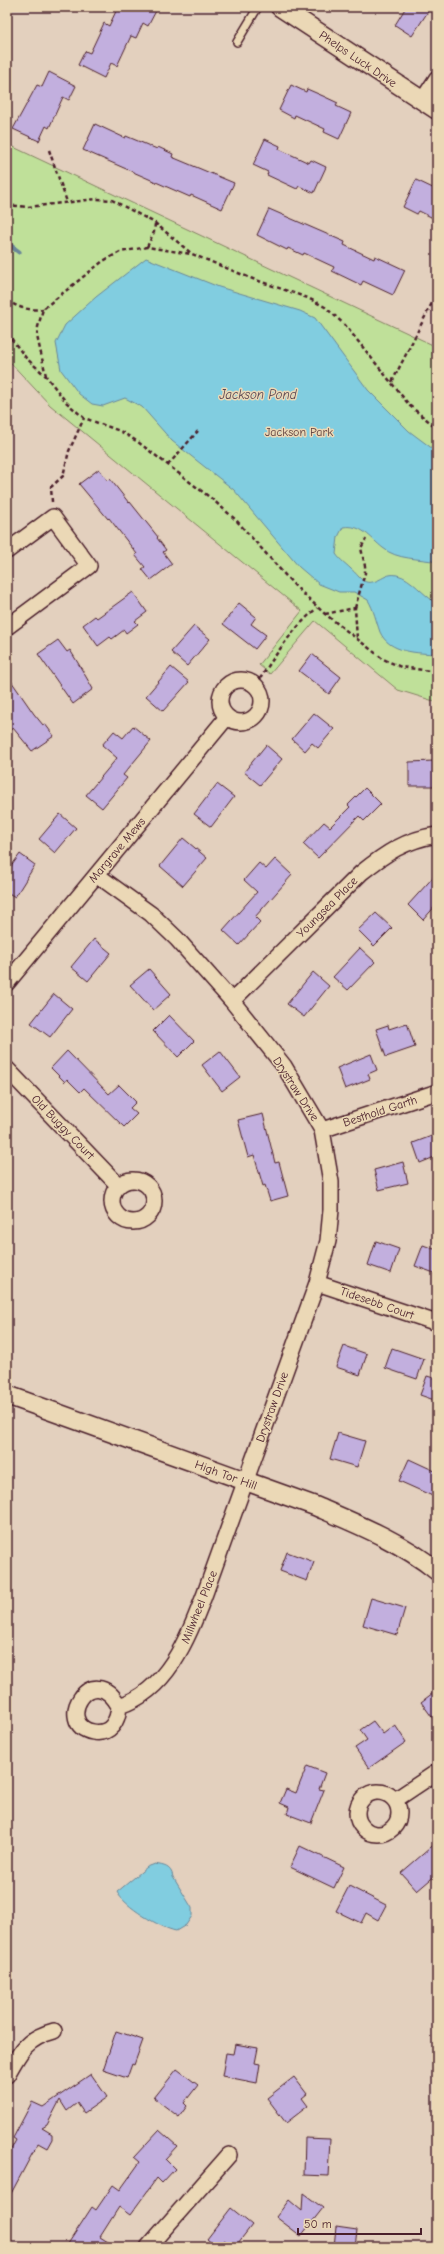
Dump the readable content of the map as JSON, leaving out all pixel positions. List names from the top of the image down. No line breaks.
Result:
{"streets":{"street":["Phelps Luck Drive","Margrave Mews","Youngsea Place","Drystraw Drive","Besthold Garth","Old Buggy Court","Tidesebb Court","High Tor Hill","Millwheel Place"]},"crossings":[["Margrave Mews","Drystraw Drive"],["Youngsea Place","Drystraw Drive"],["Drystraw Drive","Besthold Garth"],["Drystraw Drive","Tidesebb Court"],["Drystraw Drive","High Tor Hill"],["Drystraw Drive","Millwheel Place"],["High Tor Hill","Millwheel Place"]],"water":["Jackson Pond"],"parks":["Jackson Park"],"scale_bar":"50 m"}
